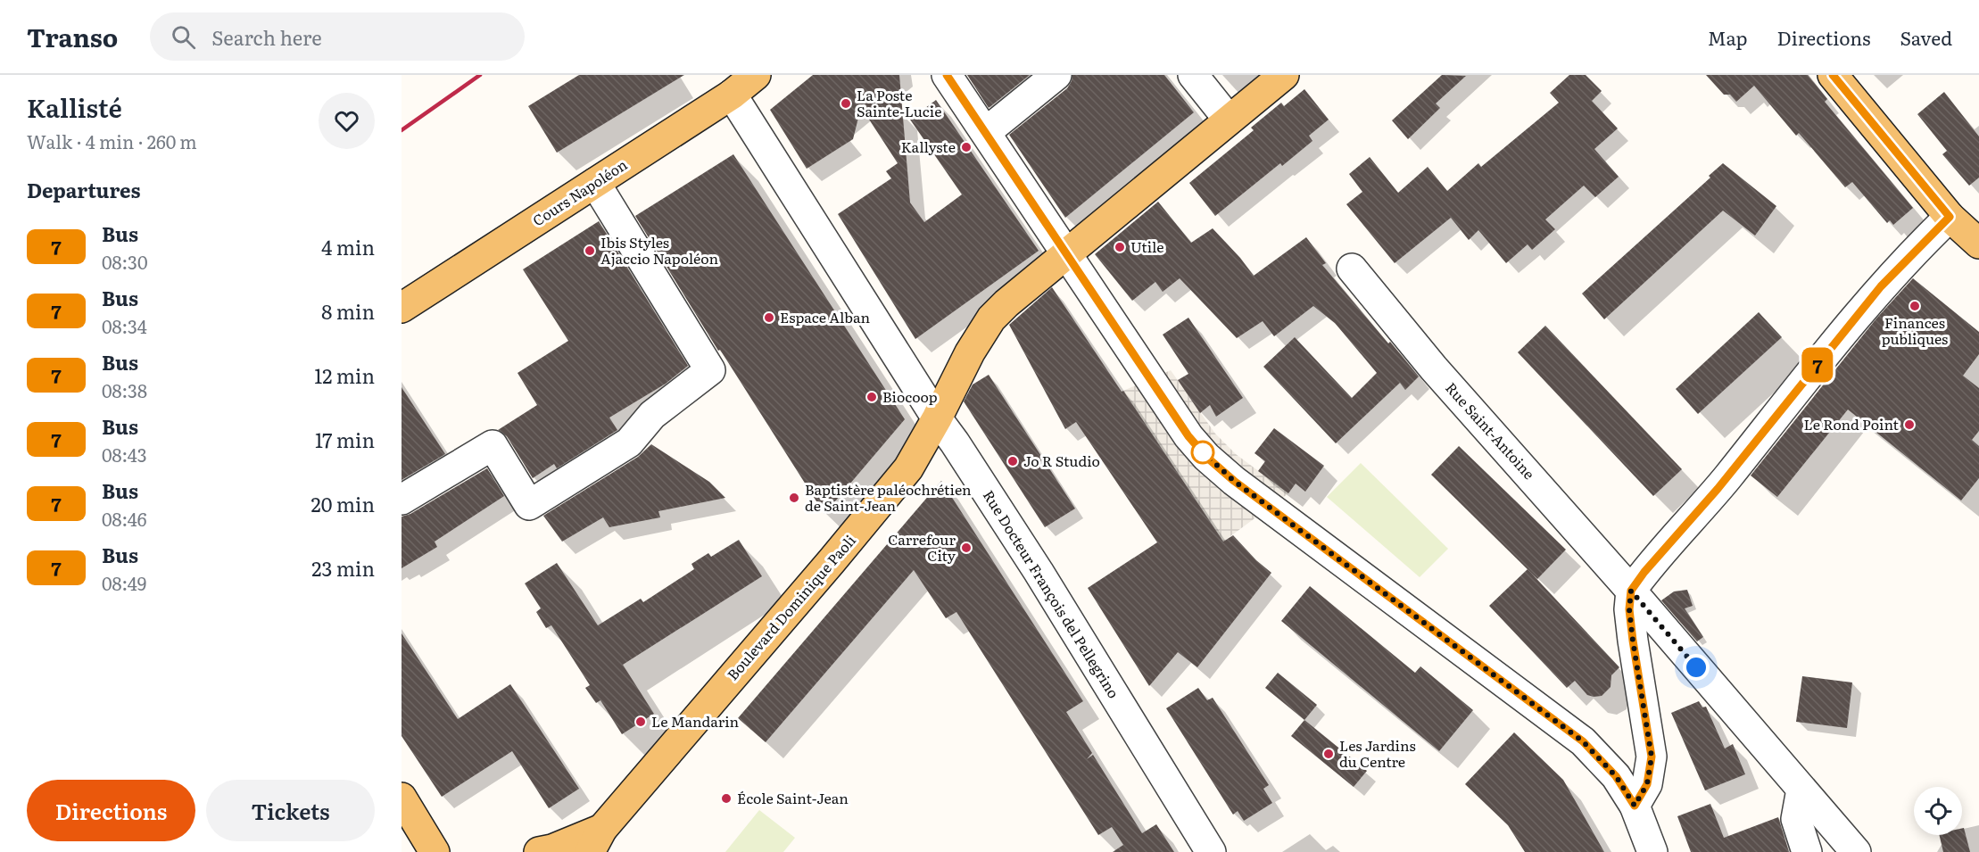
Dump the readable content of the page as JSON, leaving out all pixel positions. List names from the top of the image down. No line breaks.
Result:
{"streets":{"main road":["Cours Napoléon","Boulevard Dominique Paoli"],"street":["Rue Saint-Antoine","Rue Docteur François del Pellegrino"]},"crossings":[["Cours Napoléon","Rue Docteur François del Pellegrino"],["Rue Docteur François del Pellegrino","Boulevard Dominique Paoli"]],"places":["La Poste Sainte-Lucie","Kallyste","Utile","Ibis Styles Ajaccio Napoléon","Finances publiques","Espace Alban","Biocoop","Le Rond Point","Jo R Studio","Baptistère paléochrétien de Saint-Jean","Carrefour City","Le Mandarin","Les Jardins du Centre","École Saint-Jean"],"lines":["bus line 7"],"page":{"header":"Transo","search":"Search here","nav":["Map","Directions","Saved"],"heading":[["Kallisté","Walk · 4 min · 260 m"],"Departures"],"on_map":"7","list":[{"mark":"7","name":"Bus","note":"08:30","value":"4 min"},{"mark":"7","name":"Bus","note":"08:34","value":"8 min"},{"mark":"7","name":"Bus","note":"08:38","value":"12 min"},{"mark":"7","name":"Bus","note":"08:43","value":"17 min"},{"mark":"7","name":"Bus","note":"08:46","value":"20 min"},{"mark":"7","name":"Bus","note":"08:49","value":"23 min"}],"buttons":["Directions","Tickets"]}}
